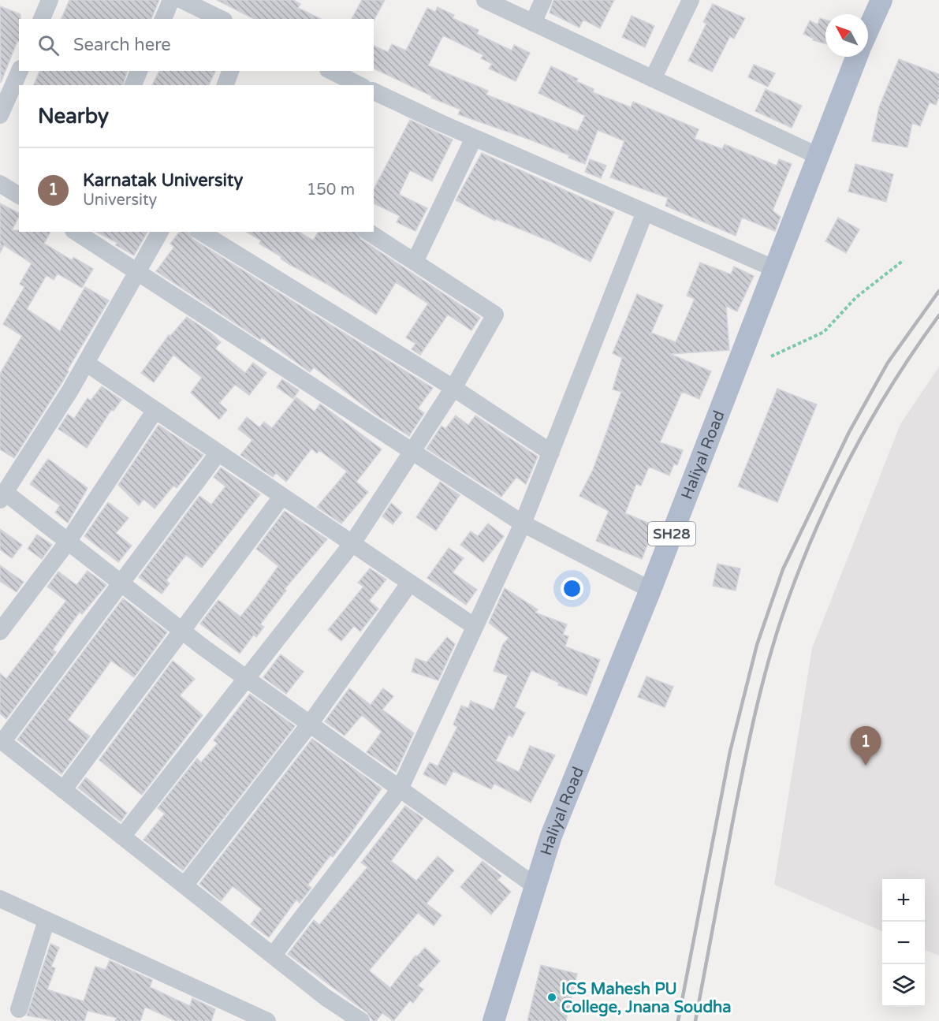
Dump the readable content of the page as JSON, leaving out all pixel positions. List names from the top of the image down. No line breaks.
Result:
{"streets":{"main road":["Haliyal Road","SH28"]},"places":["ICS Mahesh PU College, Jnana Soudha"],"north":"top left","page":{"search":"Search here","heading":"Nearby","list":[{"mark":"1","name":"Karnatak University","note":"University","value":"150 m"}],"pins":"1","map_buttons":["+","−"]}}
